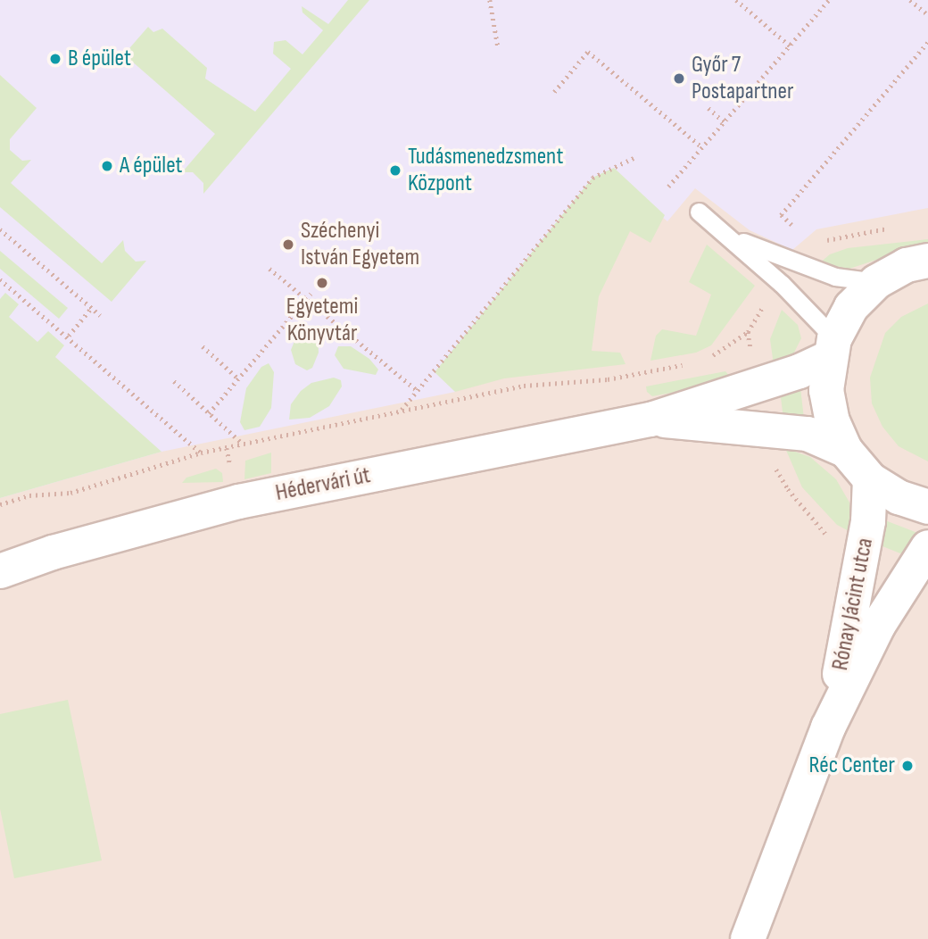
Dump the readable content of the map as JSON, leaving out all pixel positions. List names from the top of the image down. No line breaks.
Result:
{"streets":{"street":["Hédervári út","Rónay Jácint utca"]},"places":["B épület","Győr 7 Postapartner","A épület","Tudásmenedzsment Központ","Széchenyi István Egyetem","Egyetemi Könyvtár","Réc Center"]}
